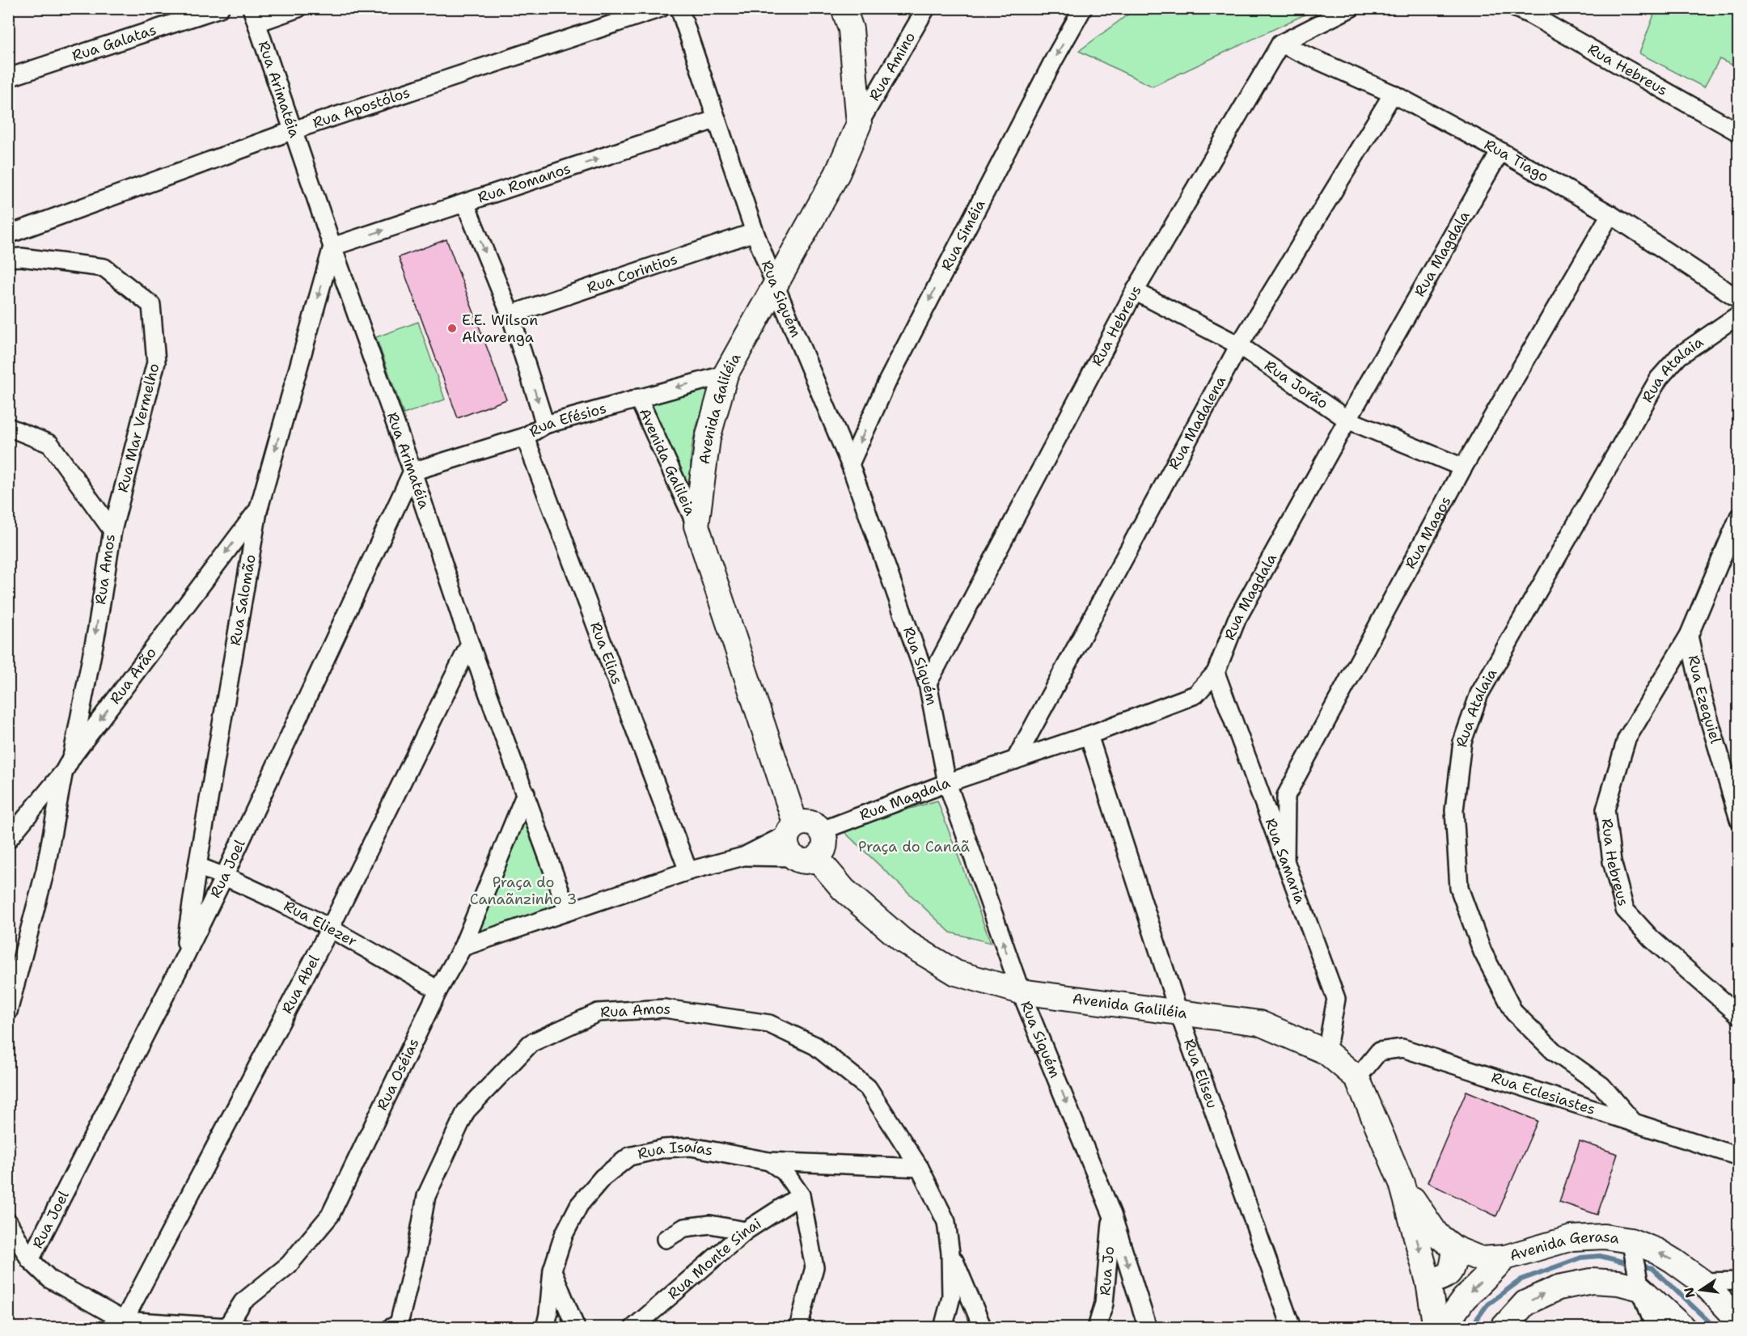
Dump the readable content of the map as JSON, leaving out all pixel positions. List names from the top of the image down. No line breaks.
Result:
{"streets":{"main road":["Avenida Galiléia","Avenida Gerasa"],"street":["Rua Galatas","Rua Amino","Rua Hebreus","Rua Arimatéia","Rua Apostólos","Rua Tiago","Rua Romanos","Rua Siméia","Rua Magdala","Rua Corintios","Rua Siquém","Rua Atalaia","Rua Jorão","Rua Efésios","Rua Madalena","Rua Mar Vermelho","Avenida Galileia","Rua Magos","Rua Amos","Rua Salomão","Rua Elias","Rua Arão","Rua Ezequiel","Rua Samaria","Rua Joel","Rua Eliezer","Rua Abel","Rua Oséias","Rua Eliseu","Rua Eclesiastes","Rua Isaías","Rua Monte Sinai","Rua Jo"]},"crossings":[["Rua Amino","Avenida Galiléia"],["Rua Hebreus","Rua Tiago"],["Rua Hebreus","Rua Siquém"],["Rua Hebreus","Rua Jorão"],["Rua Hebreus","Rua Ezequiel"],["Rua Arimatéia","Rua Apostólos"],["Rua Arimatéia","Rua Romanos"],["Rua Arimatéia","Rua Efésios"],["Rua Arimatéia","Rua Salomão"],["Rua Arimatéia","Rua Joel"],["Rua Arimatéia","Rua Abel"],["Rua Arimatéia","Rua Oséias"],["Rua Tiago","Rua Magdala"],["Rua Tiago","Rua Madalena"],["Rua Tiago","Rua Magos"],["Rua Romanos","Rua Siquém"],["Rua Romanos","Rua Salomão"],["Rua Siméia","Rua Siquém"],["Rua Magdala","Rua Siquém"],["Rua Magdala","Rua Jorão"],["Rua Magdala","Avenida Galiléia"],["Rua Magdala","Rua Madalena"],["Rua Magdala","Rua Samaria"],["Rua Magdala","Rua Eliseu"],["Rua Corintios","Rua Siquém"],["Rua Siquém","Avenida Galiléia"],["Rua Siquém","Rua Jo"],["Rua Atalaia","Rua Eclesiastes"],["Rua Jorão","Rua Madalena"],["Rua Jorão","Rua Magos"],["Avenida Galiléia","Rua Efésios"],["Avenida Galiléia","Avenida Galileia"],["Avenida Galiléia","Rua Samaria"],["Avenida Galiléia","Rua Eliseu"],["Avenida Galiléia","Rua Eclesiastes"],["Avenida Galiléia","Avenida Gerasa"],["Rua Efésios","Avenida Galileia"],["Rua Efésios","Rua Elias"],["Rua Efésios","Rua Joel"],["Rua Mar Vermelho","Rua Amos"],["Rua Magos","Rua Samaria"],["Rua Amos","Rua Arão"],["Rua Amos","Rua Isaías"],["Rua Salomão","Rua Arão"],["Rua Salomão","Rua Joel"],["Rua Salomão","Rua Eliezer"],["Rua Joel","Rua Eliezer"],["Rua Eliezer","Rua Abel"],["Rua Eliezer","Rua Oséias"]],"one_way":["Rua Romanos","Rua Siméia","Rua Salomão","Rua Arão"],"parks":["Praça do Canaã","Praça do Canaãnzinho 3"],"places":["E.E. Wilson Alvarenga"],"north":"left"}
